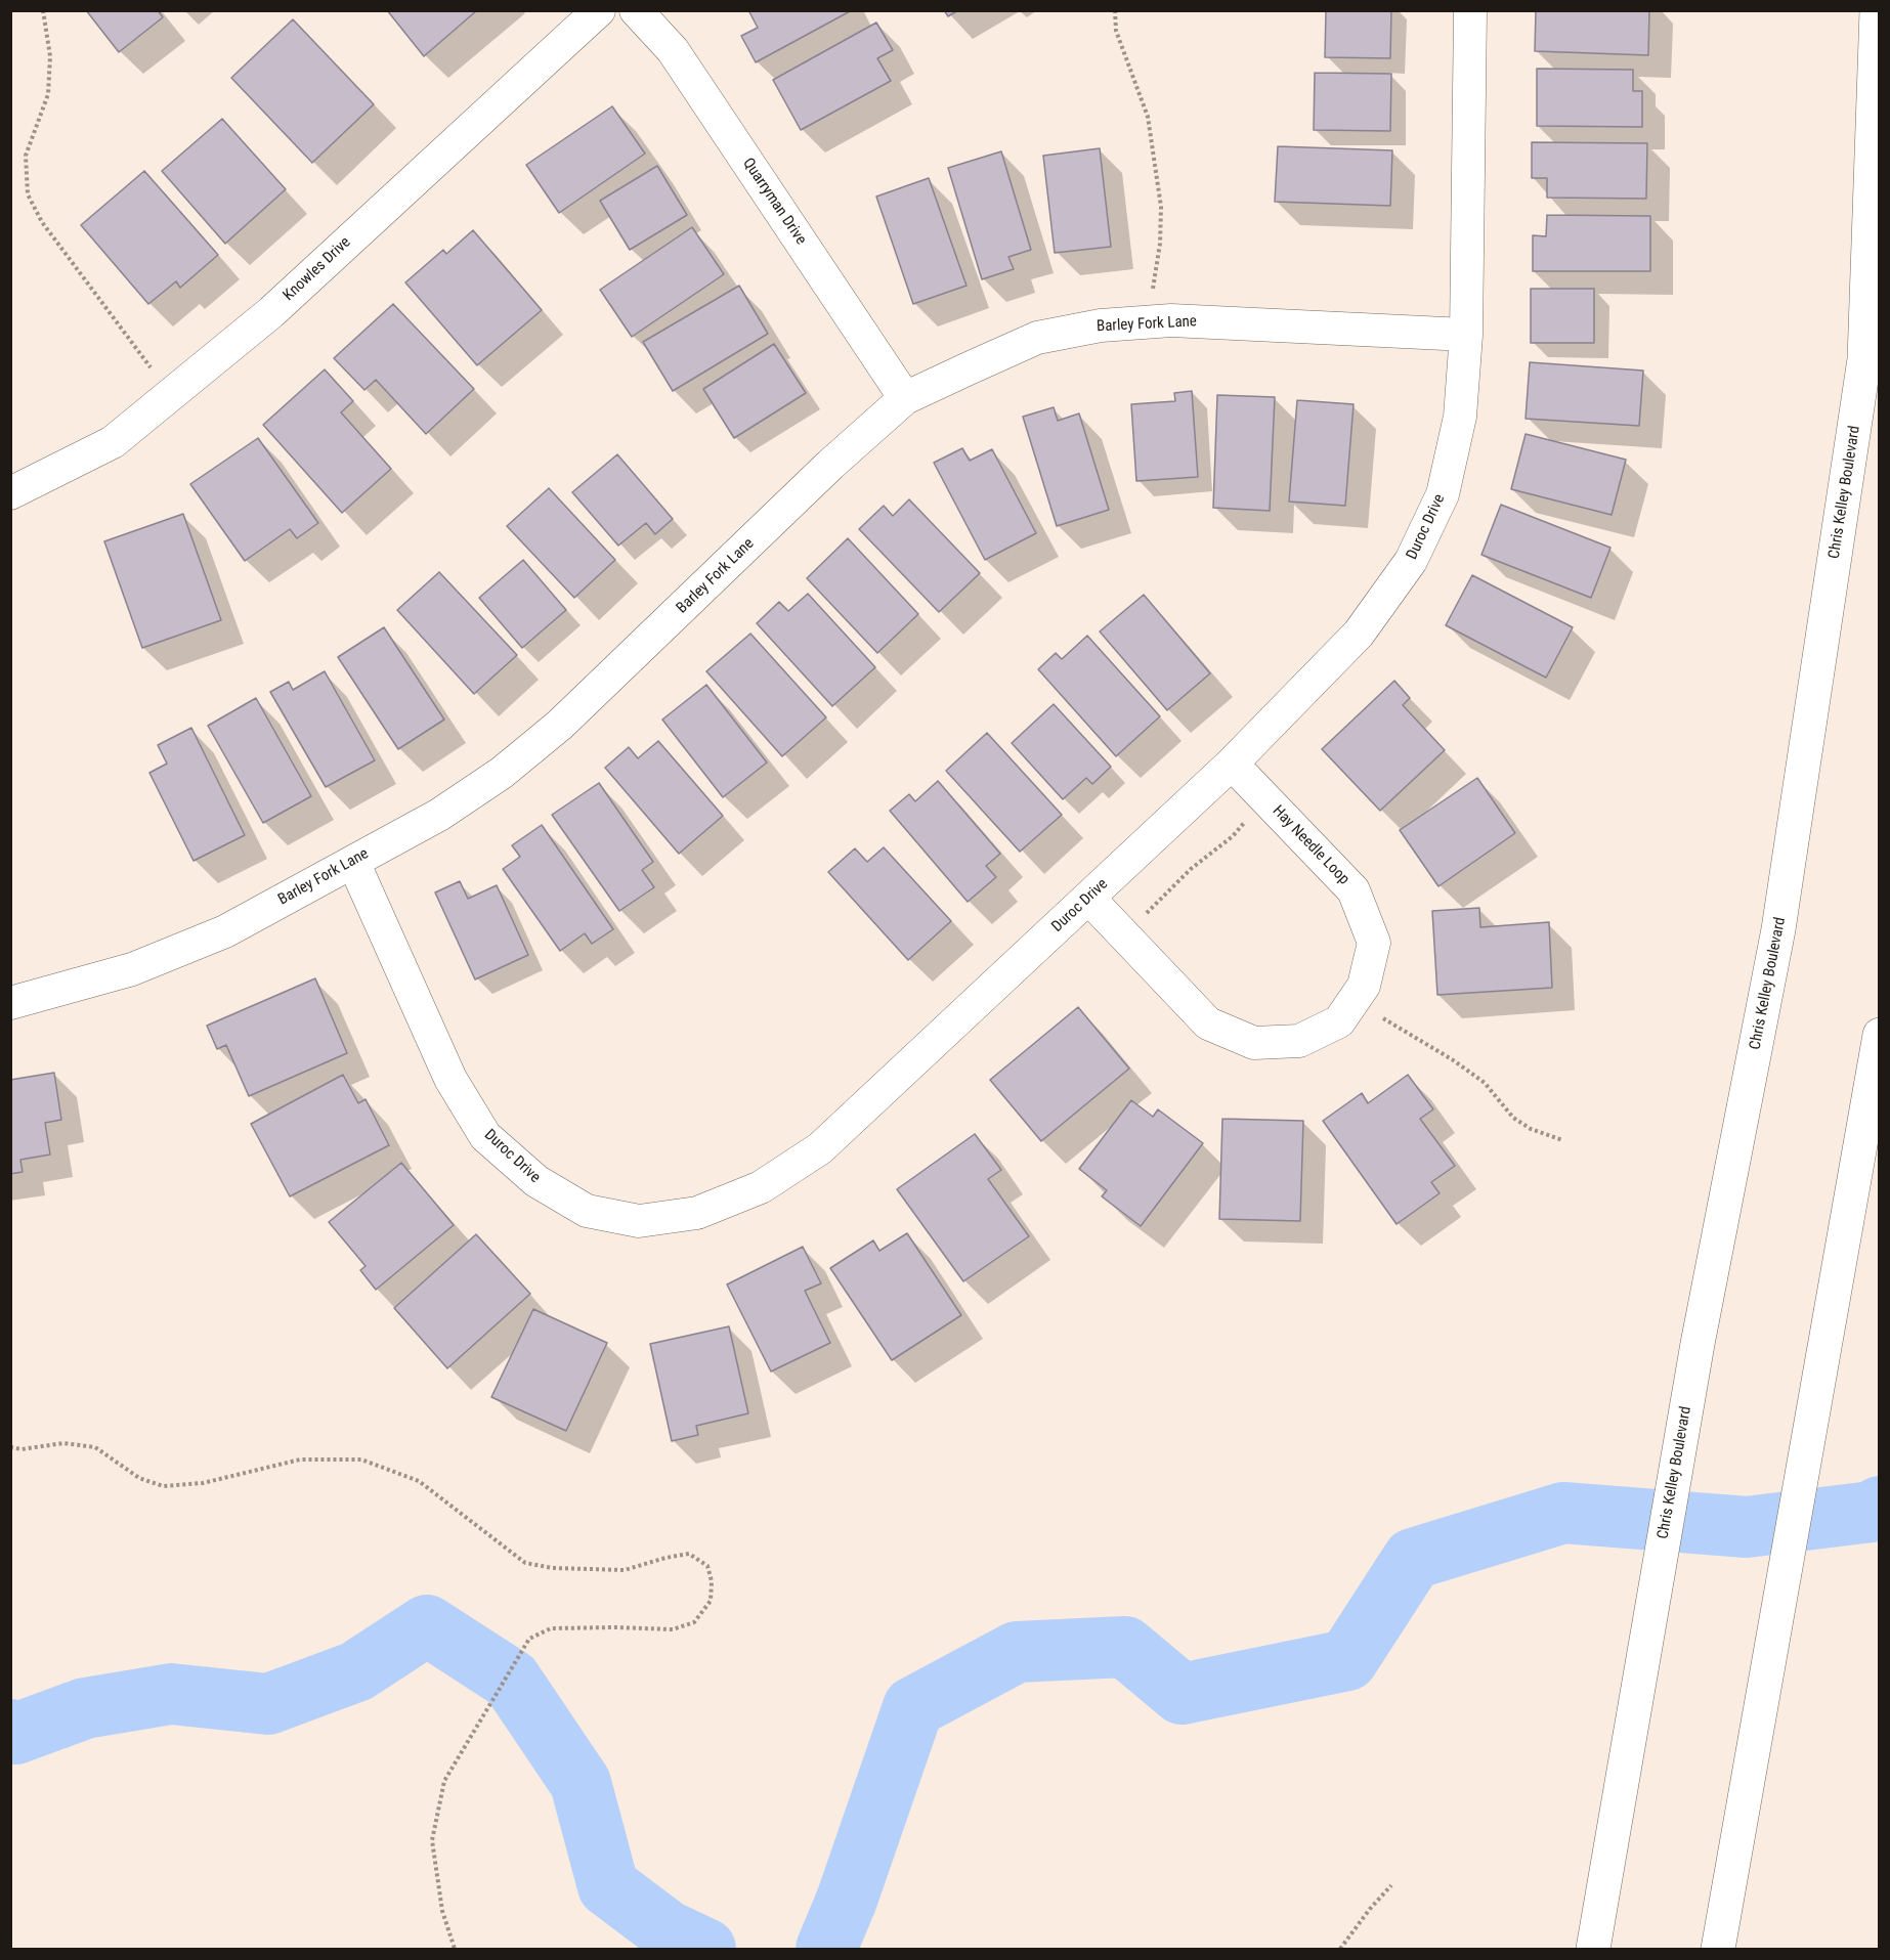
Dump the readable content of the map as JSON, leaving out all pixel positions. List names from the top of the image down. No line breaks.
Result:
{"streets":{"main road":["Chris Kelley Boulevard"],"street":["Quarryman Drive","Knowles Drive","Barley Fork Lane","Duroc Drive","Hay Needle Loop"]},"crossings":[["Quarryman Drive","Barley Fork Lane"],["Barley Fork Lane","Duroc Drive"],["Duroc Drive","Hay Needle Loop"]]}
